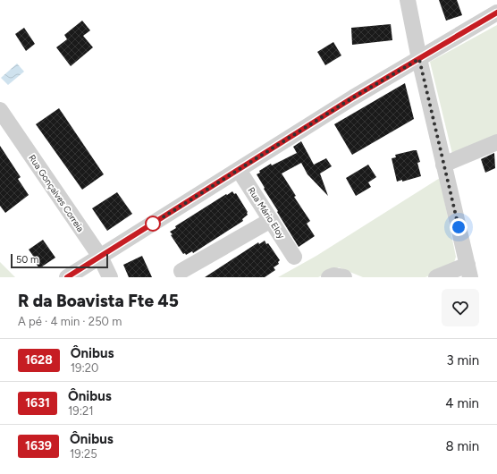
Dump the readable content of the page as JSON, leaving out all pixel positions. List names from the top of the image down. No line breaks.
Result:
{"streets":{"street":["Rua Gonçalves Correia","Rua Mário Eloy"]},"lines":["bus line 1628"],"scale_bar":"50 m","page":{"scale":"50 m","heading":["R da Boavista Fte 45","A pé · 4 min · 250 m"],"list":[{"mark":"1628","name":"Ônibus","note":"19:20","value":"3 min"},{"mark":"1631","name":"Ônibus","note":"19:21","value":"4 min"},{"mark":"1639","name":"Ônibus","note":"19:25","value":"8 min"}]}}
